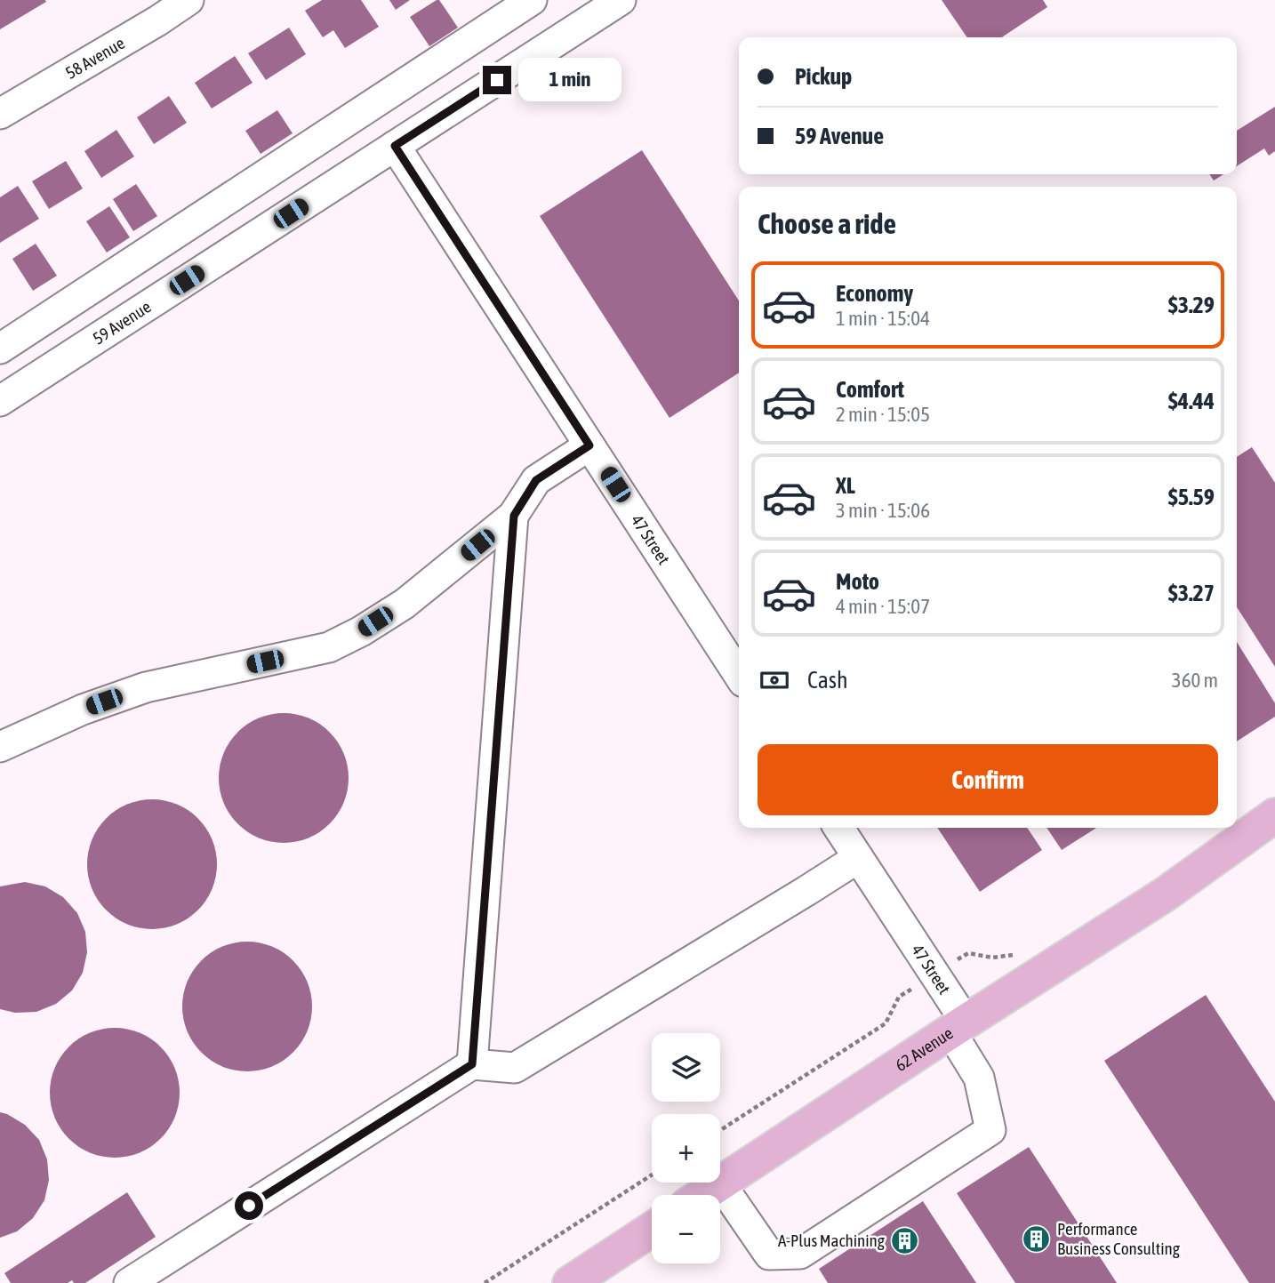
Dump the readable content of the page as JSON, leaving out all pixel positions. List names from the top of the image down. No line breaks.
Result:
{"streets":{"main road":["62 Avenue"],"street":["58 Avenue","59 Avenue","47 Street"]},"crossings":[["59 Avenue","47 Street"],["47 Street","62 Avenue"]],"places":{"building":["Performance Business Consulting","A-Plus Machining"]},"page":{"banner":["Pickup","59 Avenue"],"bubble":"1 min","heading":"Choose a ride","list":[{"name":"Economy","note":"1 min · 15:04","value":"$3.29"},{"name":"Comfort","note":"2 min · 15:05","value":"$4.44"},{"name":"XL","note":"3 min · 15:06","value":"$5.59"},{"name":"Moto","note":"4 min · 15:07","value":"$3.27"}],"pay":["Cash","360 m"],"buttons":"Confirm","map_buttons":["+","−"]}}
